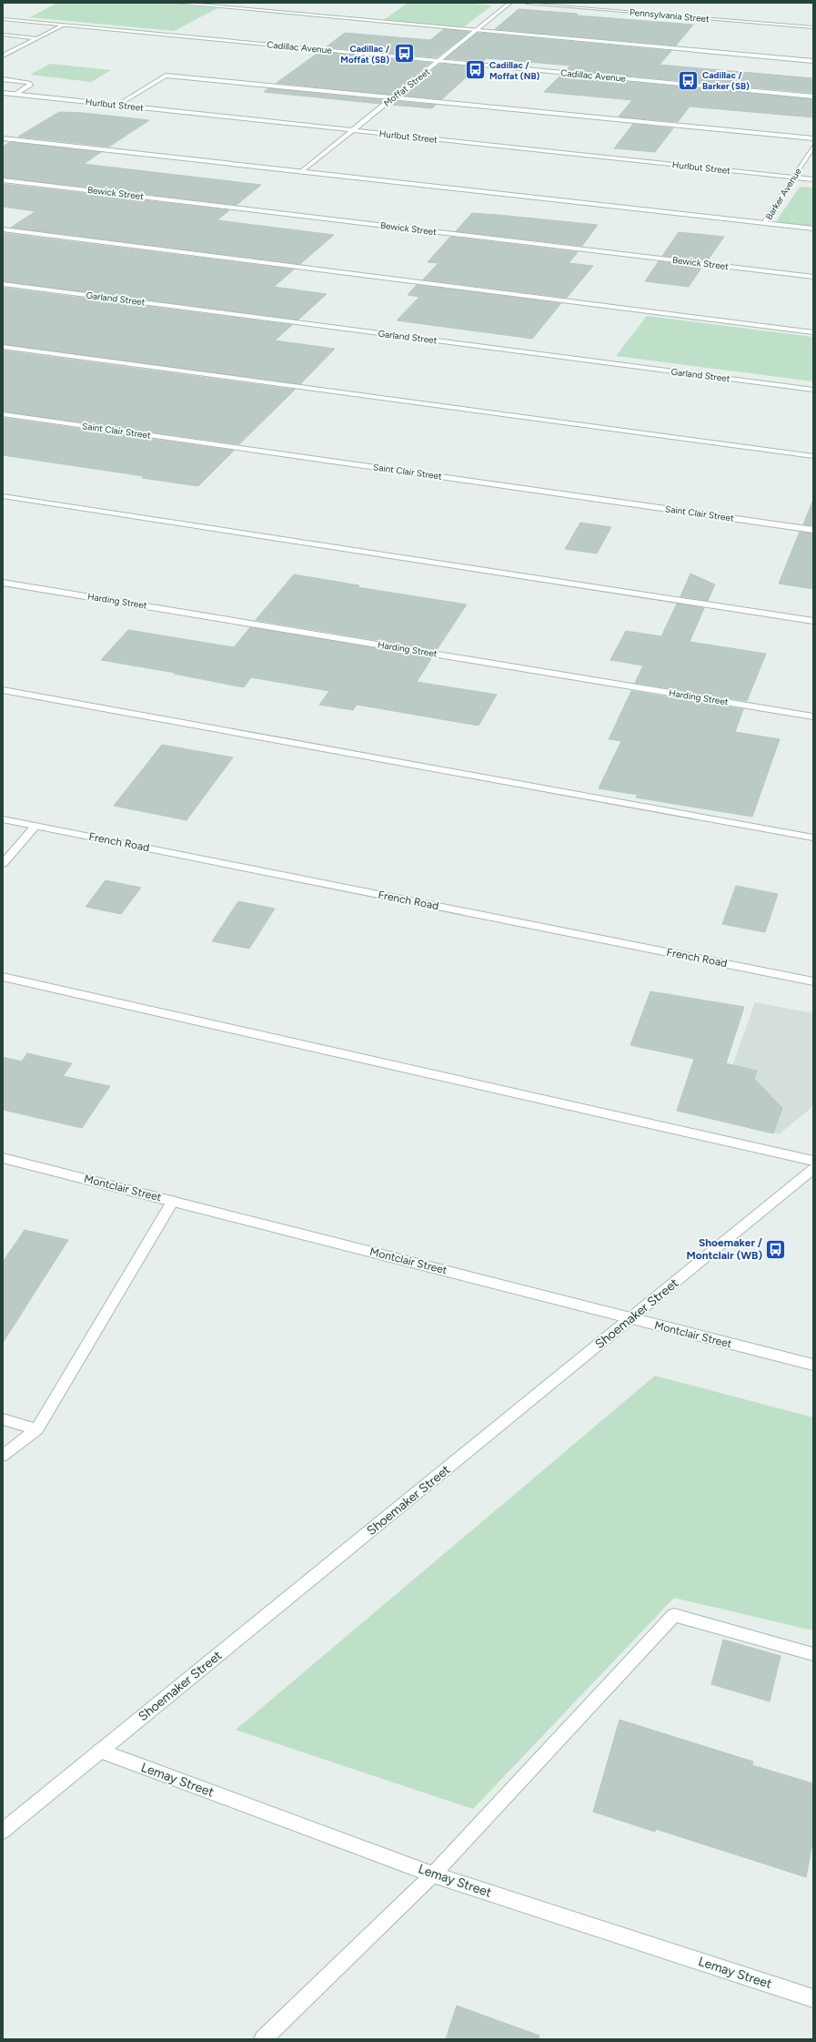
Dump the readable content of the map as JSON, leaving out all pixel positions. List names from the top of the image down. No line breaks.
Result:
{"streets":{"street":["Pennsylvania Street","Cadillac Avenue","Moffat Street","Hurlbut Street","Bewick Street","Barker Avenue","Garland Street","Saint Clair Street","Harding Street","French Road","Montclair Street","Shoemaker Street","Lemay Street"]},"crossings":[["Cadillac Avenue","Moffat Street"],["Moffat Street","Hurlbut Street"],["Hurlbut Street","Barker Avenue"],["Montclair Street","Shoemaker Street"],["Shoemaker Street","Lemay Street"]],"places":{"bus stop":["Cadillac / Moffat (SB)","Cadillac / Moffat (NB)","Cadillac / Barker (SB)","Shoemaker / Montclair (WB)"]}}
